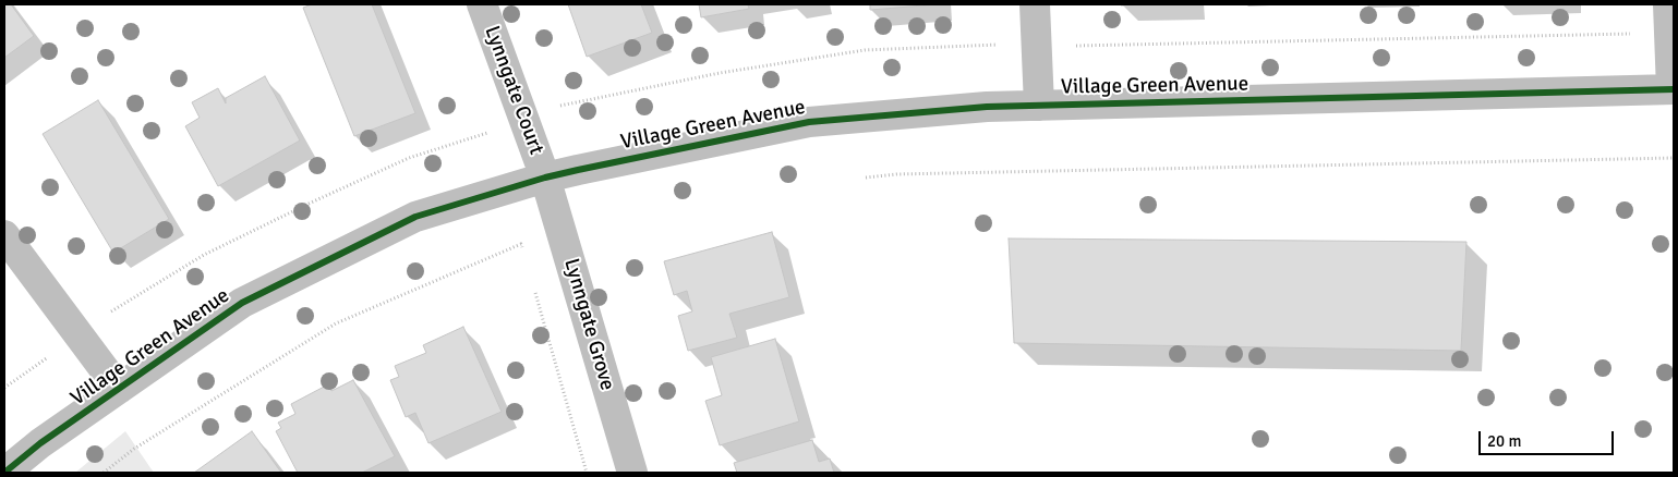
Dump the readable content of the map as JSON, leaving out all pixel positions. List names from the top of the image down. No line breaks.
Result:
{"streets":{"street":["Village Green Avenue","Lynngate Court","Lynngate Grove"]},"crossings":[["Village Green Avenue","Lynngate Court"],["Village Green Avenue","Lynngate Grove"],["Lynngate Court","Lynngate Grove"]],"scale_bar":"20 m"}
